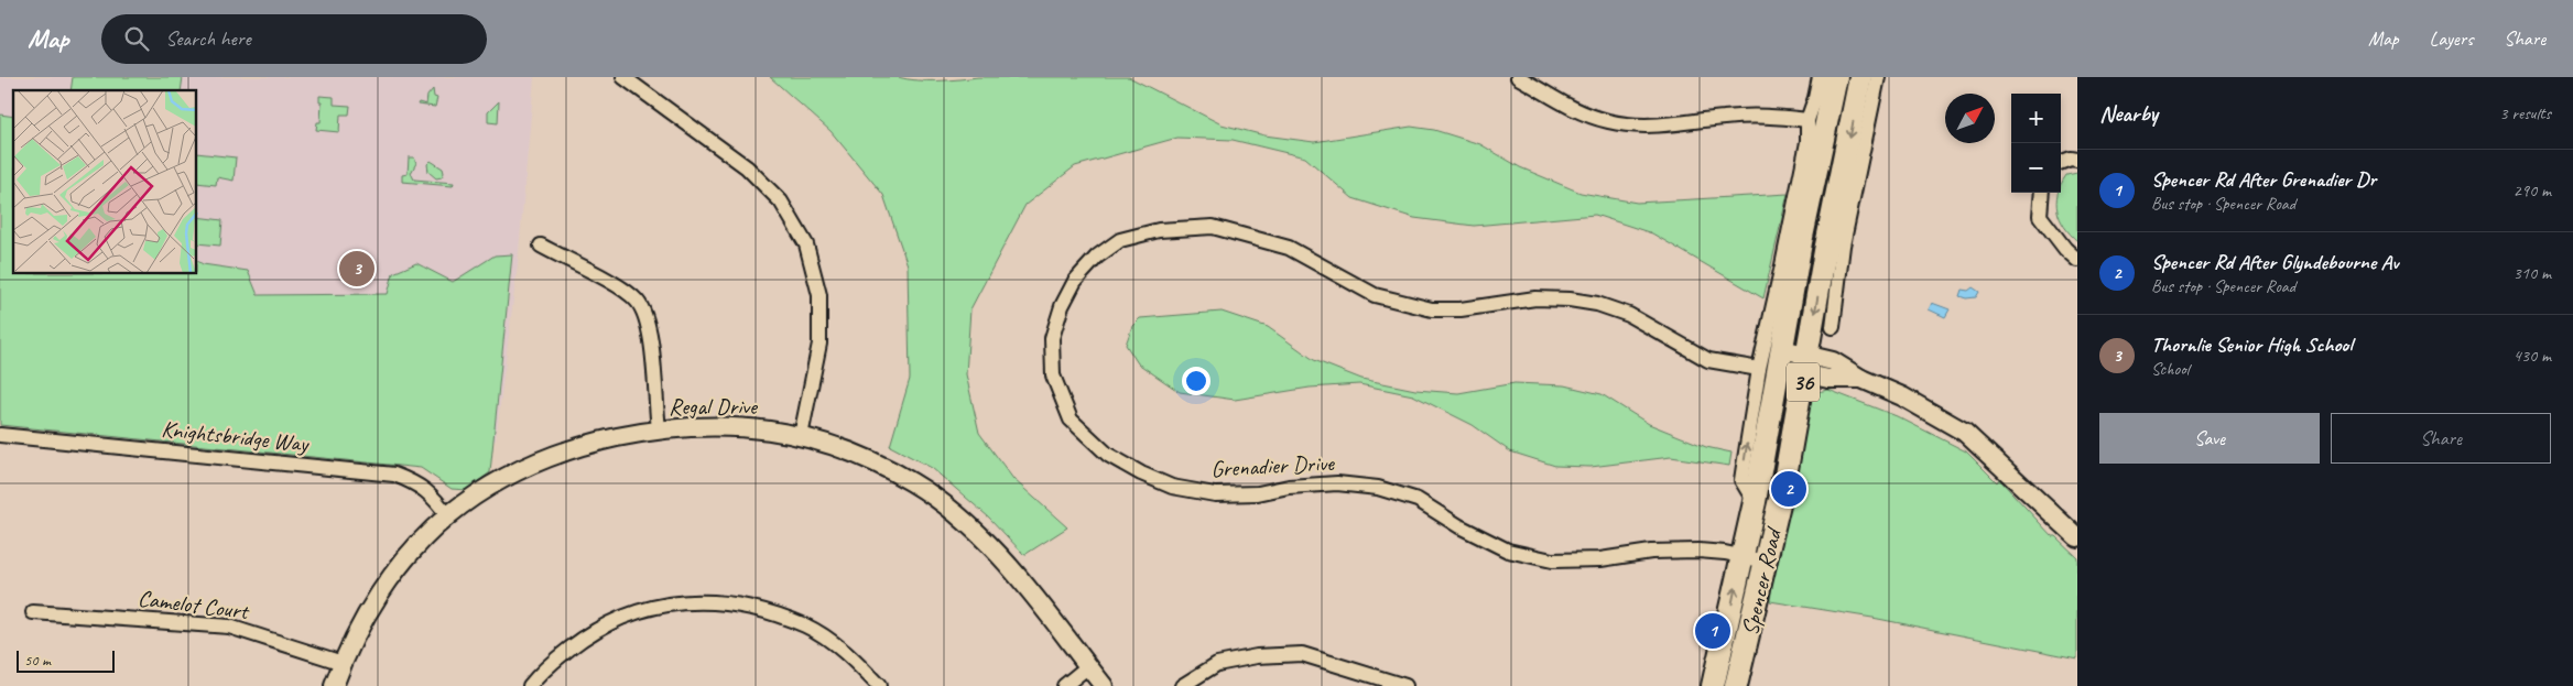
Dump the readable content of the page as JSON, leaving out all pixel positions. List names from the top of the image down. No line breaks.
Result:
{"streets":{"main road":["36","Spencer Road"],"street":["Regal Drive","Knightsbridge Way","Grenadier Drive","Camelot Court"]},"crossings":[["Regal Drive","Knightsbridge Way"],["Regal Drive","Camelot Court"],["Grenadier Drive","Spencer Road"]],"scale_bar":"50 m","north":"top right","page":{"header":"Map","search":"Search here","nav":["Map","Layers","Share"],"heading":["Nearby","3 results"],"map_buttons":["+","−"],"list":[{"mark":"1","name":"Spencer Rd After Grenadier Dr","note":"Bus stop · Spencer Road","value":"290 m"},{"mark":"2","name":"Spencer Rd After Glyndebourne Av","note":"Bus stop · Spencer Road","value":"310 m"},{"mark":"3","name":"Thornlie Senior High School","note":"School","value":"430 m"}],"pins":["3","2","1"],"buttons":["Save","Share"],"scale":"50 m"}}
